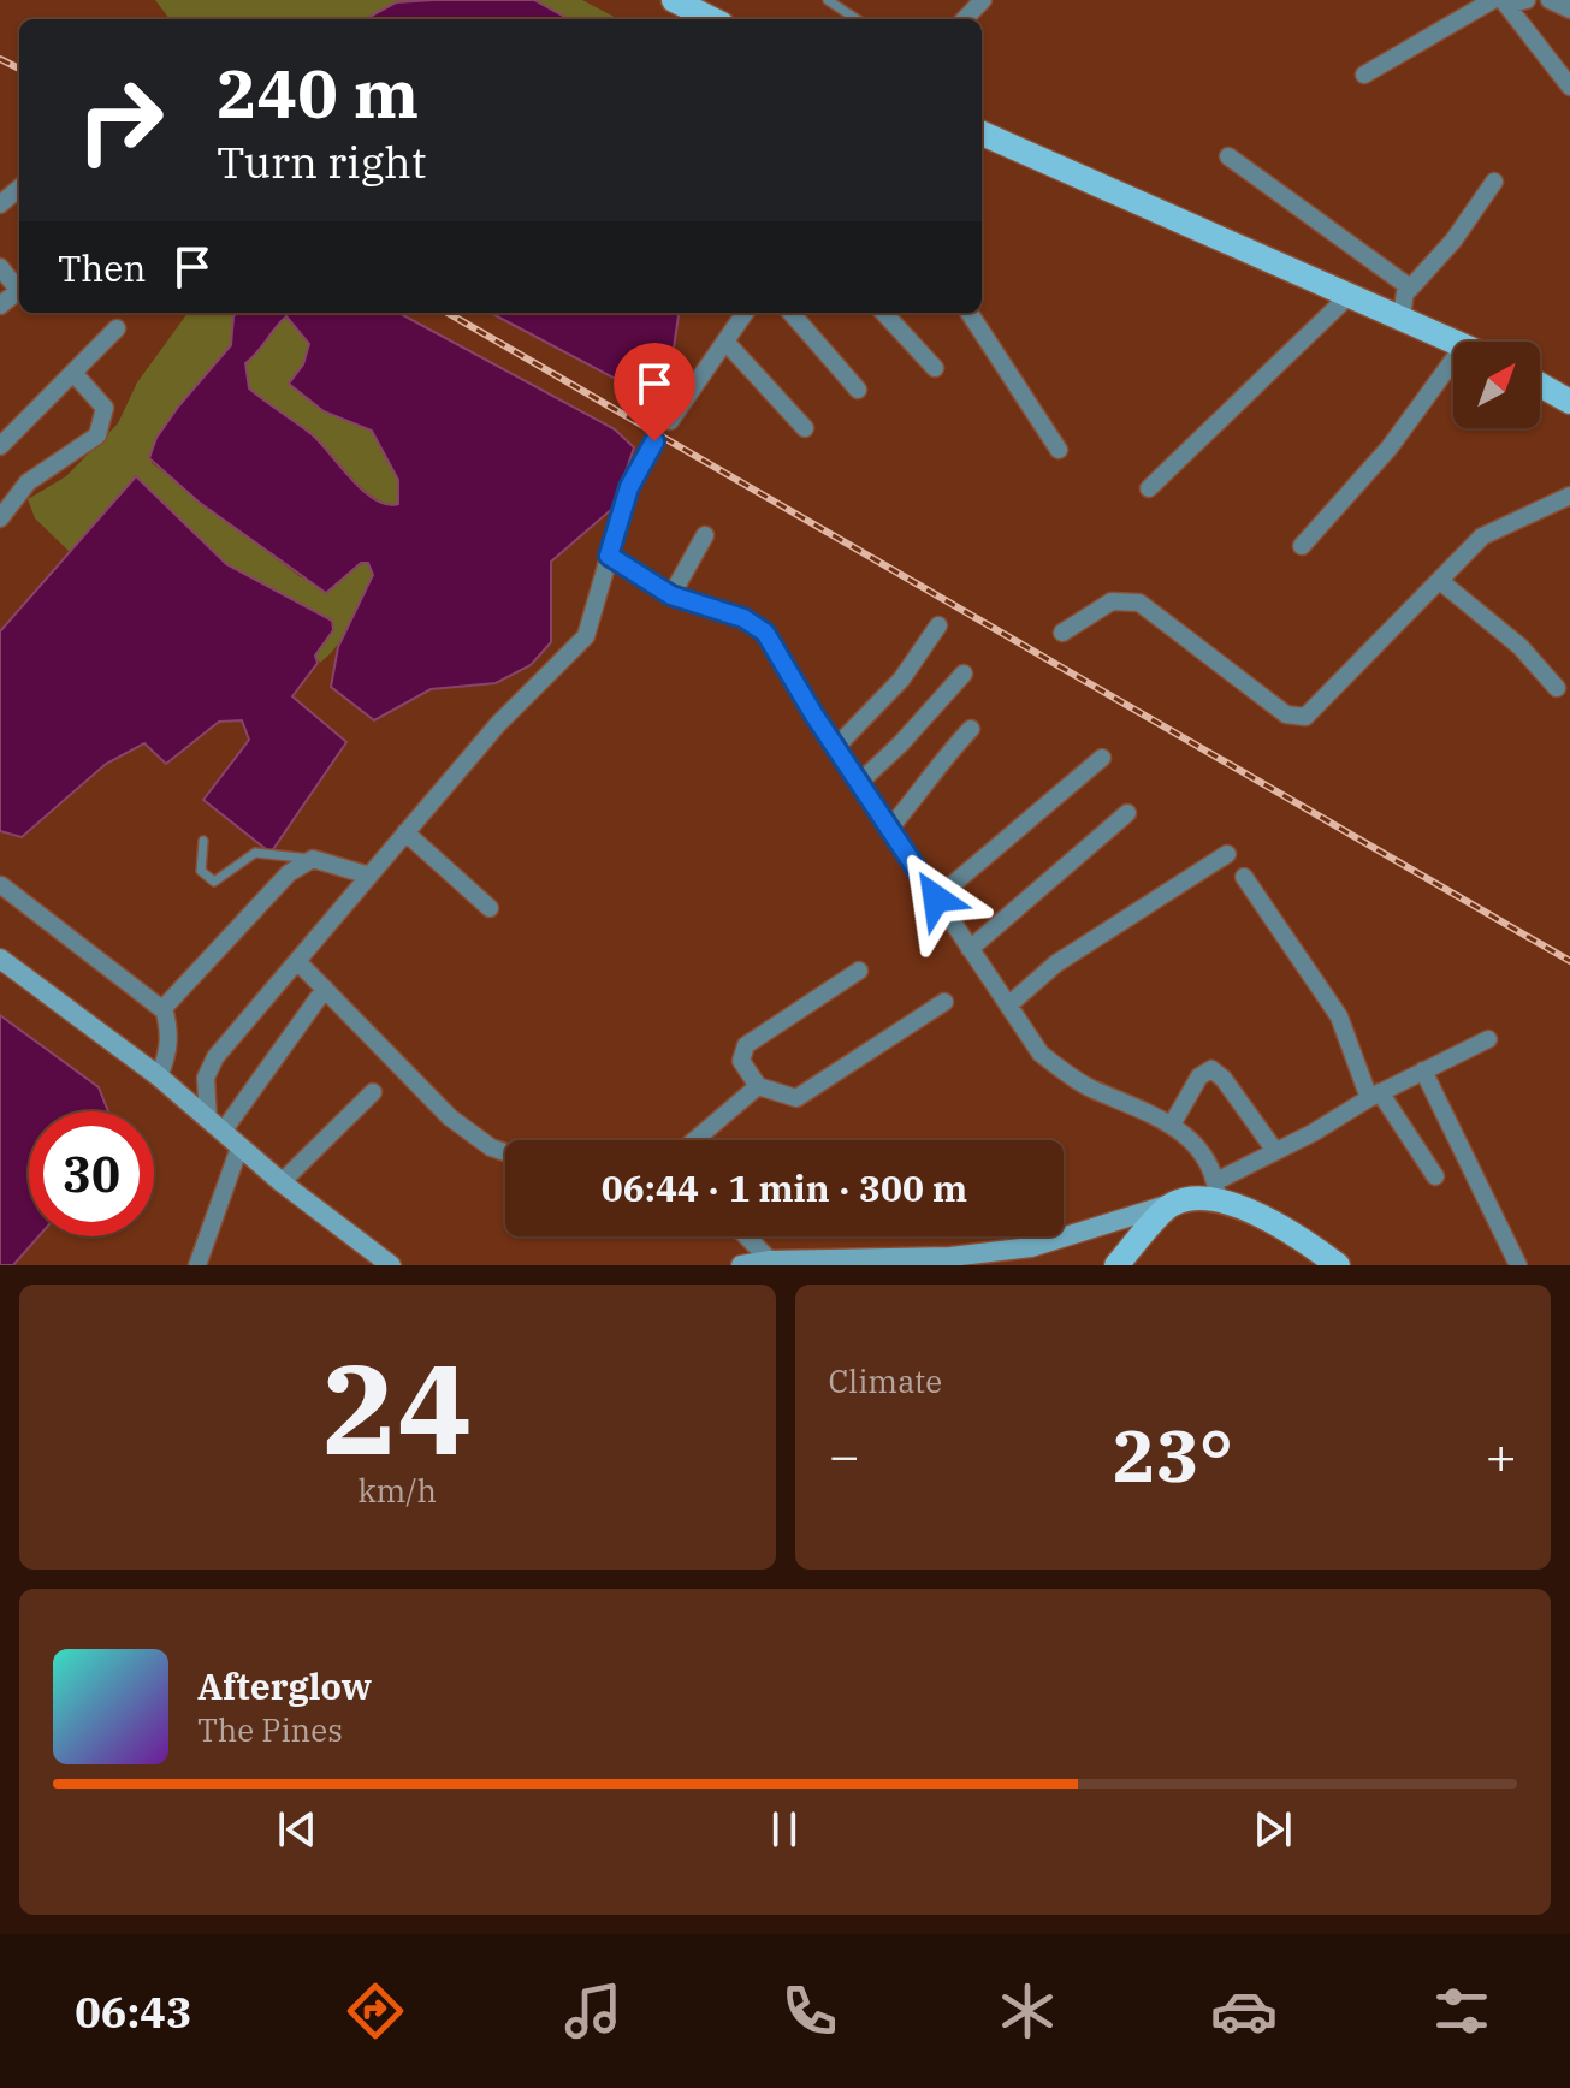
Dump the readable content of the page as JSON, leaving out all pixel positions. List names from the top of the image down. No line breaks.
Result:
{"north":"top right","page":{"turn":["240 m","Turn right"],"then":"Then","limit":"30","trip":"06:44 · 1 min · 300 m","tile":[["24","km/h"],"Climate"],"heat":["−","23°","+"],"song":["Afterglow","The Pines"],"tabs":"06:43"}}
